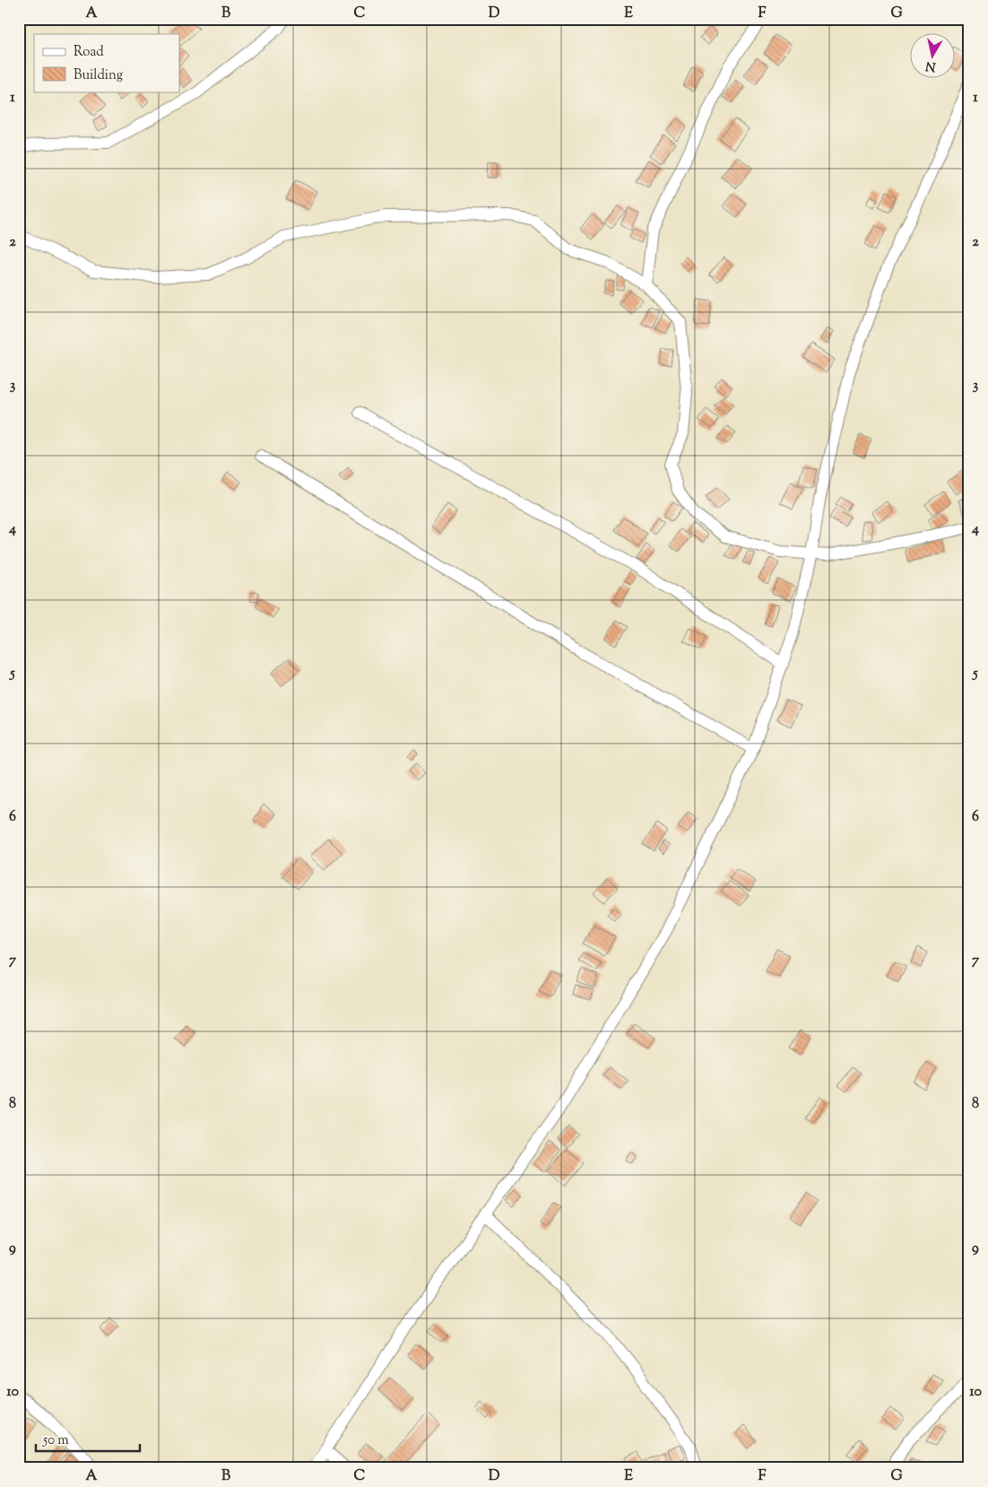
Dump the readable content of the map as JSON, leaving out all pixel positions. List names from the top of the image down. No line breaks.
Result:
{"legend":["Road","Building"],"scale_bar":"50 m","north":"bottom","grid":{"columns":["A","B","C","D","E","F","G"],"rows":["1","2","3","4","5","6","7","8","9","10"]}}
